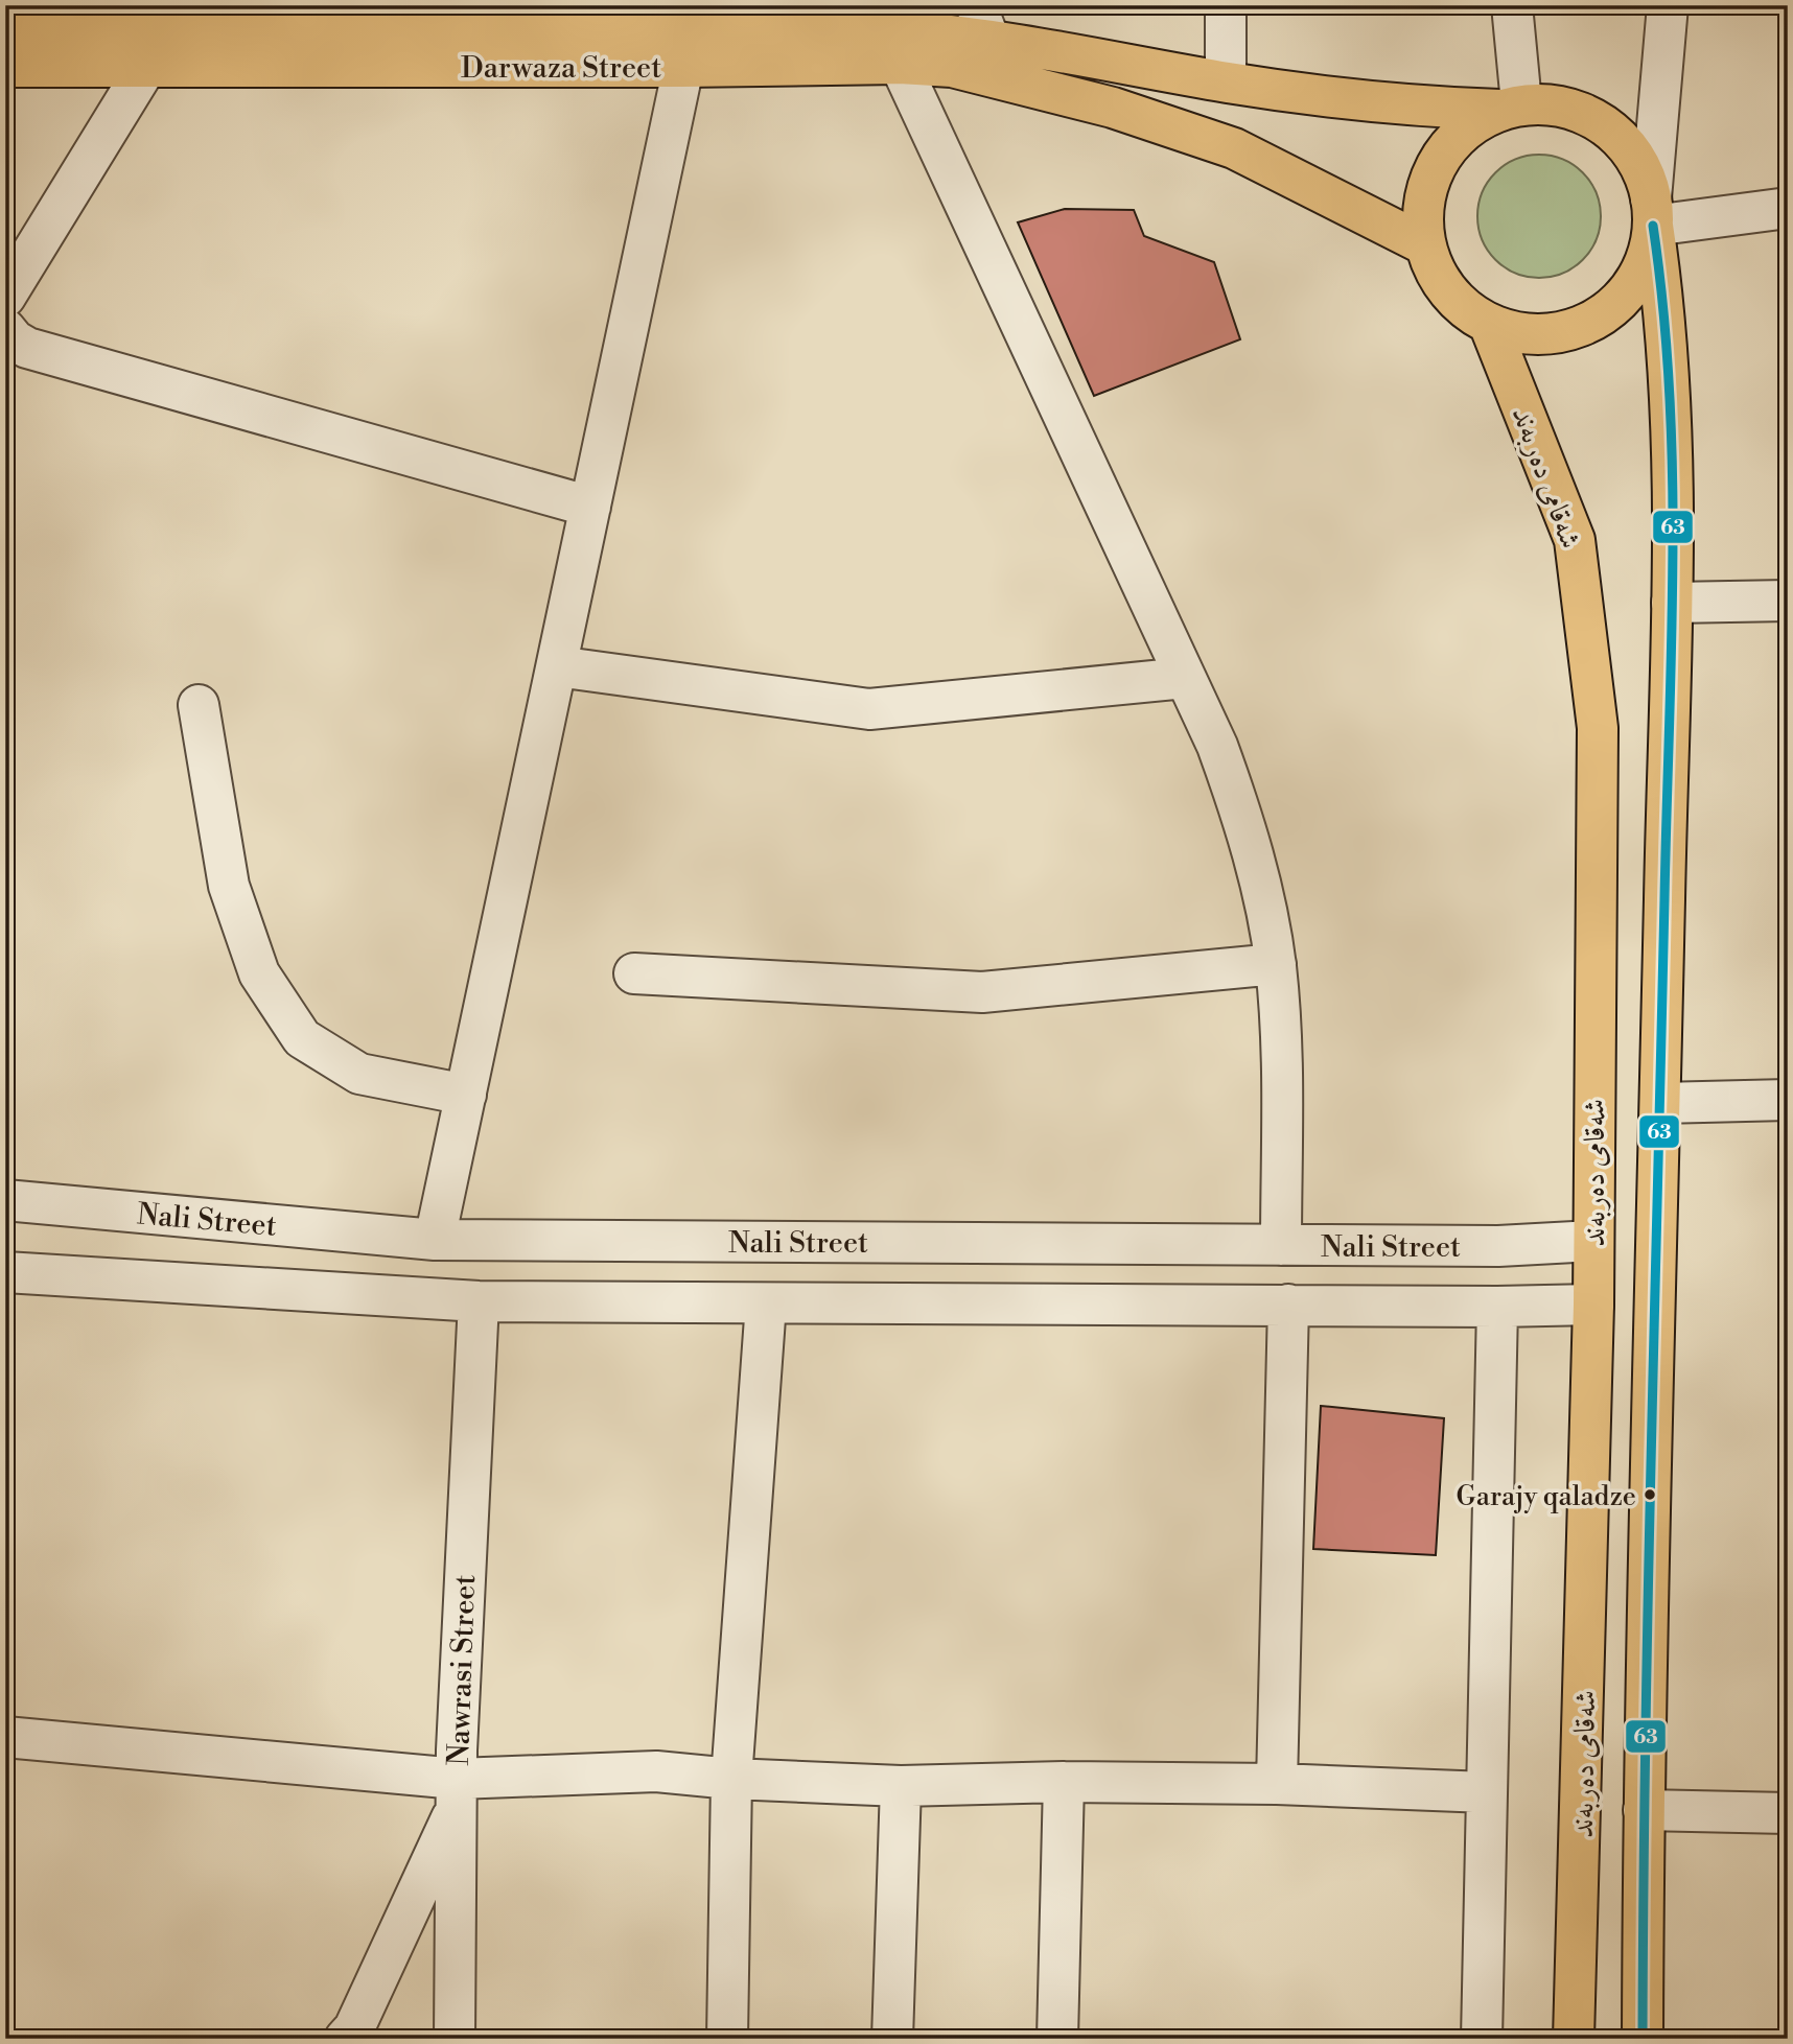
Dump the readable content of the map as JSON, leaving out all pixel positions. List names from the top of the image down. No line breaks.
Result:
{"streets":{"highway":["Darwaza Street","شەقامی دەربەند"],"street":["Nali Street","Nawrasi Street"]},"crossings":[["Darwaza Street","شەقامی دەربەند"],["شەقامی دەربەند","Nali Street"],["Nali Street","Nawrasi Street"]],"places":["Garajy qaladze"],"lines":["transit line 63"]}
